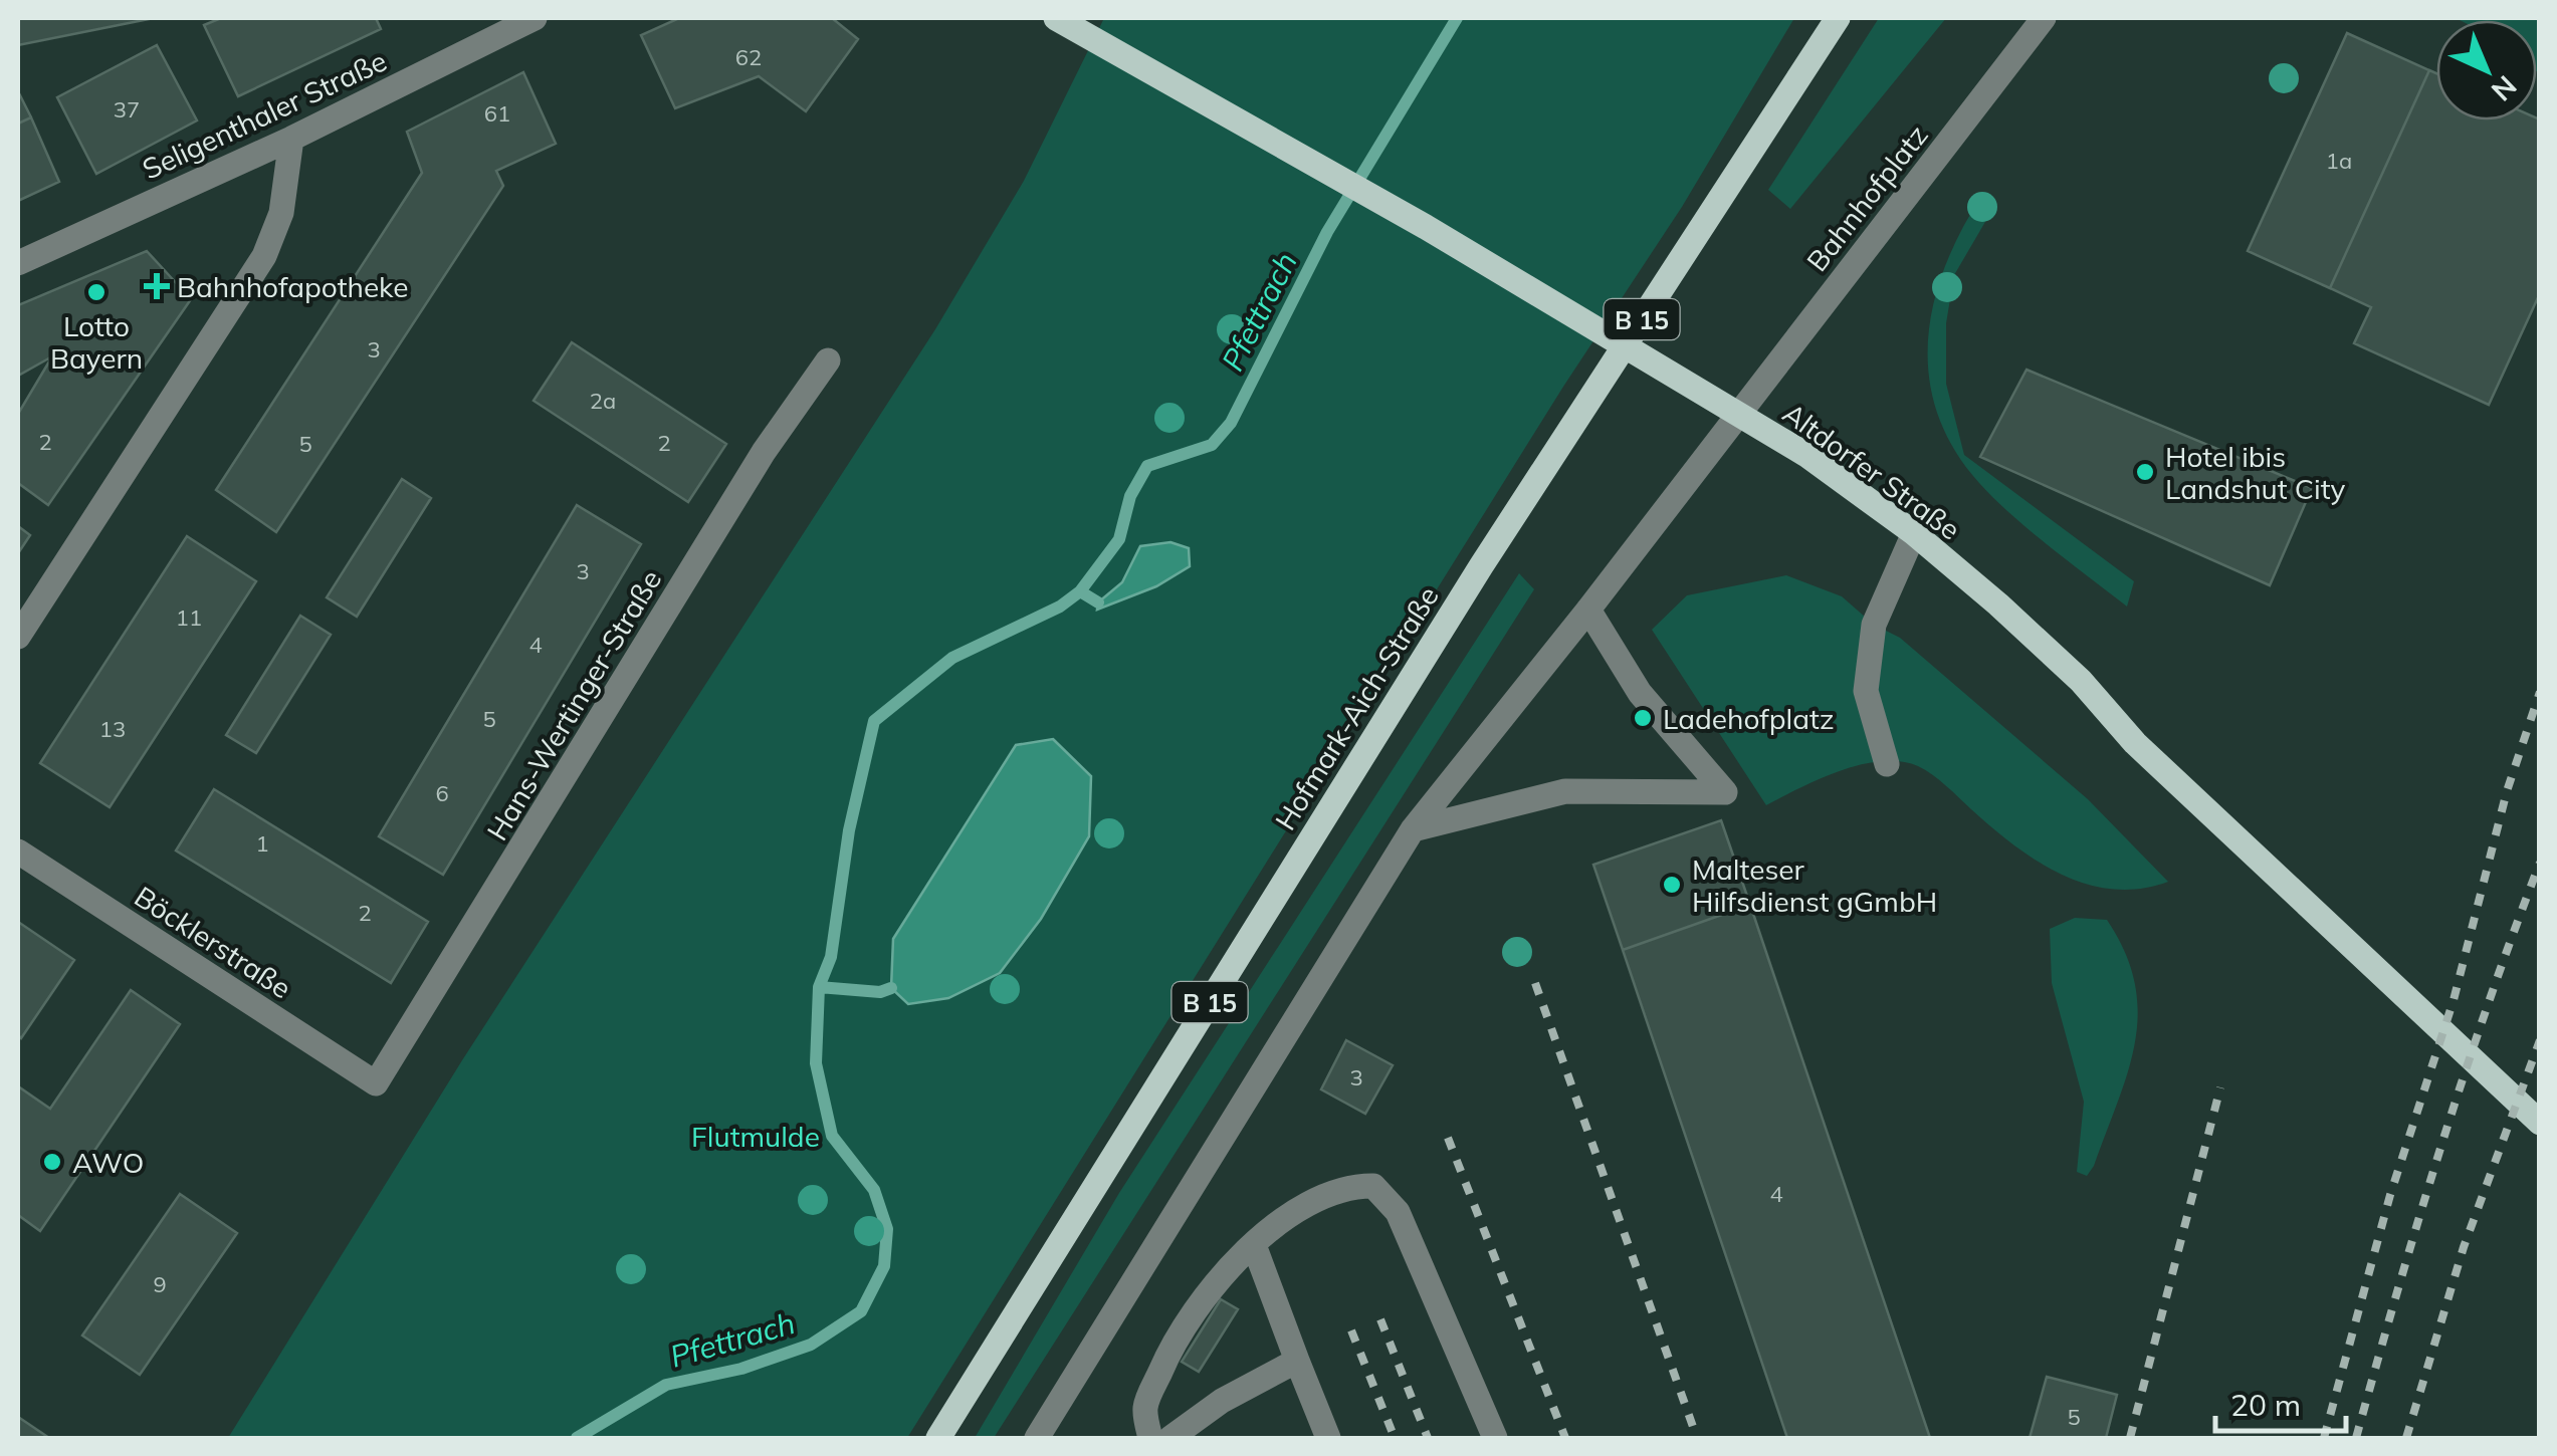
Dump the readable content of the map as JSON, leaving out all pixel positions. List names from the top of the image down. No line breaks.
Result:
{"streets":{"main road":["B 15","Altdorfer Straße","Hofmark-Aich-Straße"],"street":["Seligenthaler Straße","Bahnhofplatz","Hans-Wertinger-Straße","Böcklerstraße"]},"crossings":[["Bahnhofplatz","Altdorfer Straße"],["Hans-Wertinger-Straße","Böcklerstraße"]],"water":["Pfettrach"],"parks":["Flutmulde"],"places":{"health":["Bahnhofapotheke"],"other":["Lotto Bayern","Hotel ibis Landshut City","Ladehofplatz","Malteser Hilfsdienst gGmbH","AWO"]},"house_numbers":["62","37","61","1a","3","2a","2","2","5","3","11","4","5","13","6","1","2","3","4","9","5"],"scale_bar":"20 m","north":"bottom right"}
